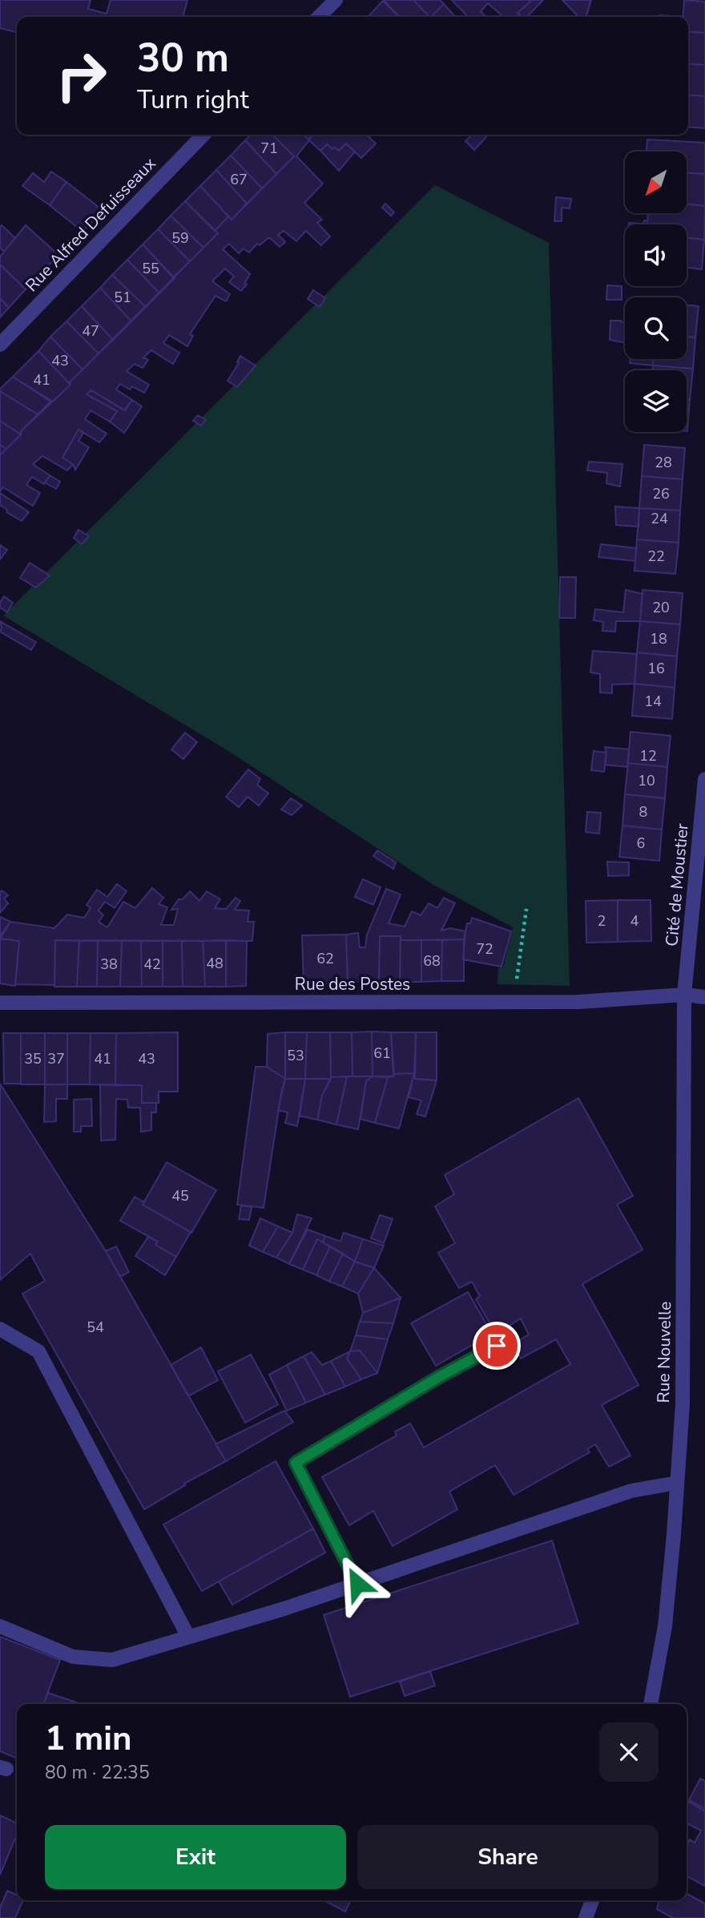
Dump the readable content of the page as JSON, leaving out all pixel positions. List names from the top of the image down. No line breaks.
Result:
{"streets":{"street":["Rue Alfred Defuisseaux","Cité de Moustier","Rue des Postes","Rue Nouvelle"]},"crossings":[["Cité de Moustier","Rue des Postes"],["Cité de Moustier","Rue Nouvelle"],["Rue des Postes","Rue Nouvelle"]],"house_numbers":["71","67","59","55","51","47","43","41","28","26","24","22","20","18","16","14","12","10","8","6","2","4","72","62","68","48","38","42","61","53","35","37","41","43","45","54"],"north":"bottom left","page":{"turn":["30 m","Turn right"],"heading":["1 min","80 m · 22:35"],"buttons":["Exit","Share"]}}
